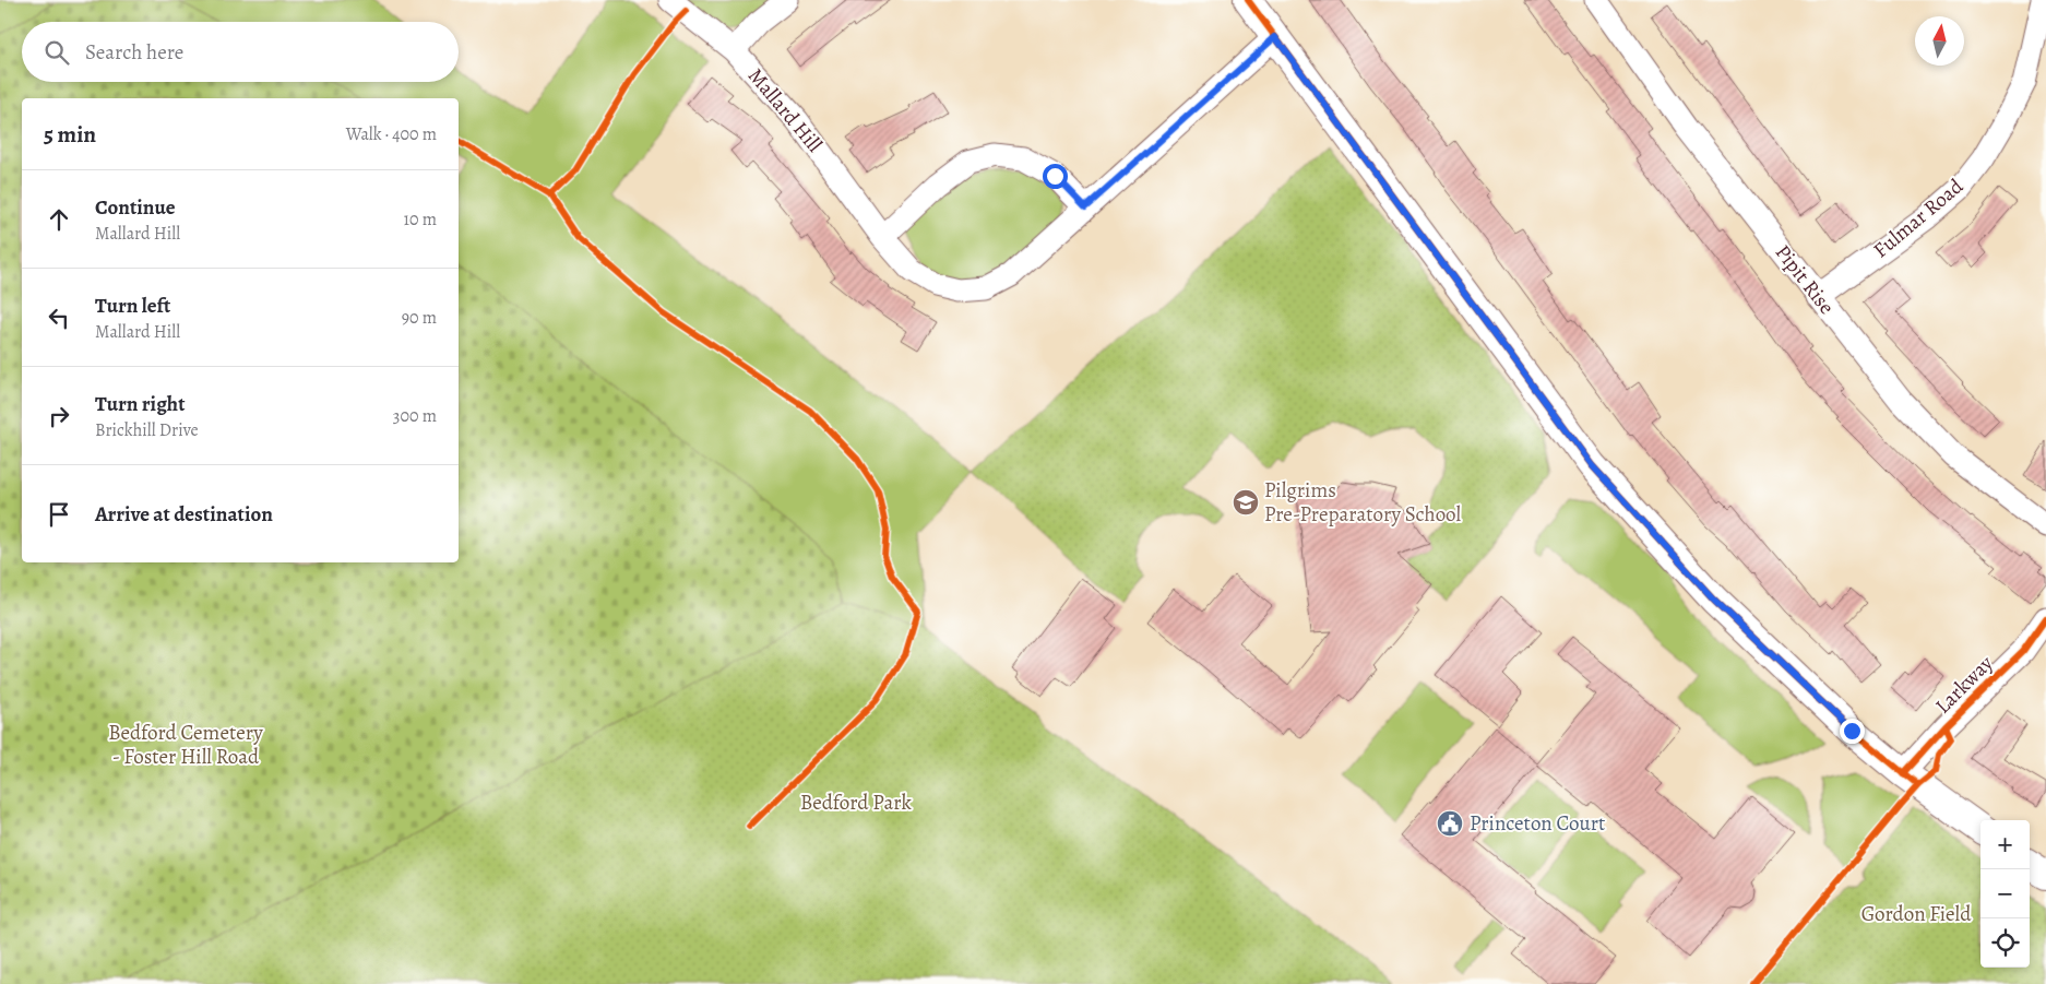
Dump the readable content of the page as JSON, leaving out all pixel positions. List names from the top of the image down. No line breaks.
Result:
{"streets":{"street":["Mallard Hill","Fulmar Road","Pipit Rise","Larkway"]},"crossings":[["Fulmar Road","Pipit Rise"]],"parks":["Bedford Cemetery - Foster Hill Road","Bedford Park","Gordon Field"],"places":{"school or university":["Pilgrims Pre-Preparatory School"],"public building":["Princeton Court"]},"north":"top","page":{"search":"Search here","heading":["5 min","Walk · 400 m"],"list":[["Continue","Mallard Hill","10 m"],["Turn left","Mallard Hill","90 m"],["Turn right","Brickhill Drive","300 m"],"Arrive at destination"],"map_buttons":["+","−"]}}
